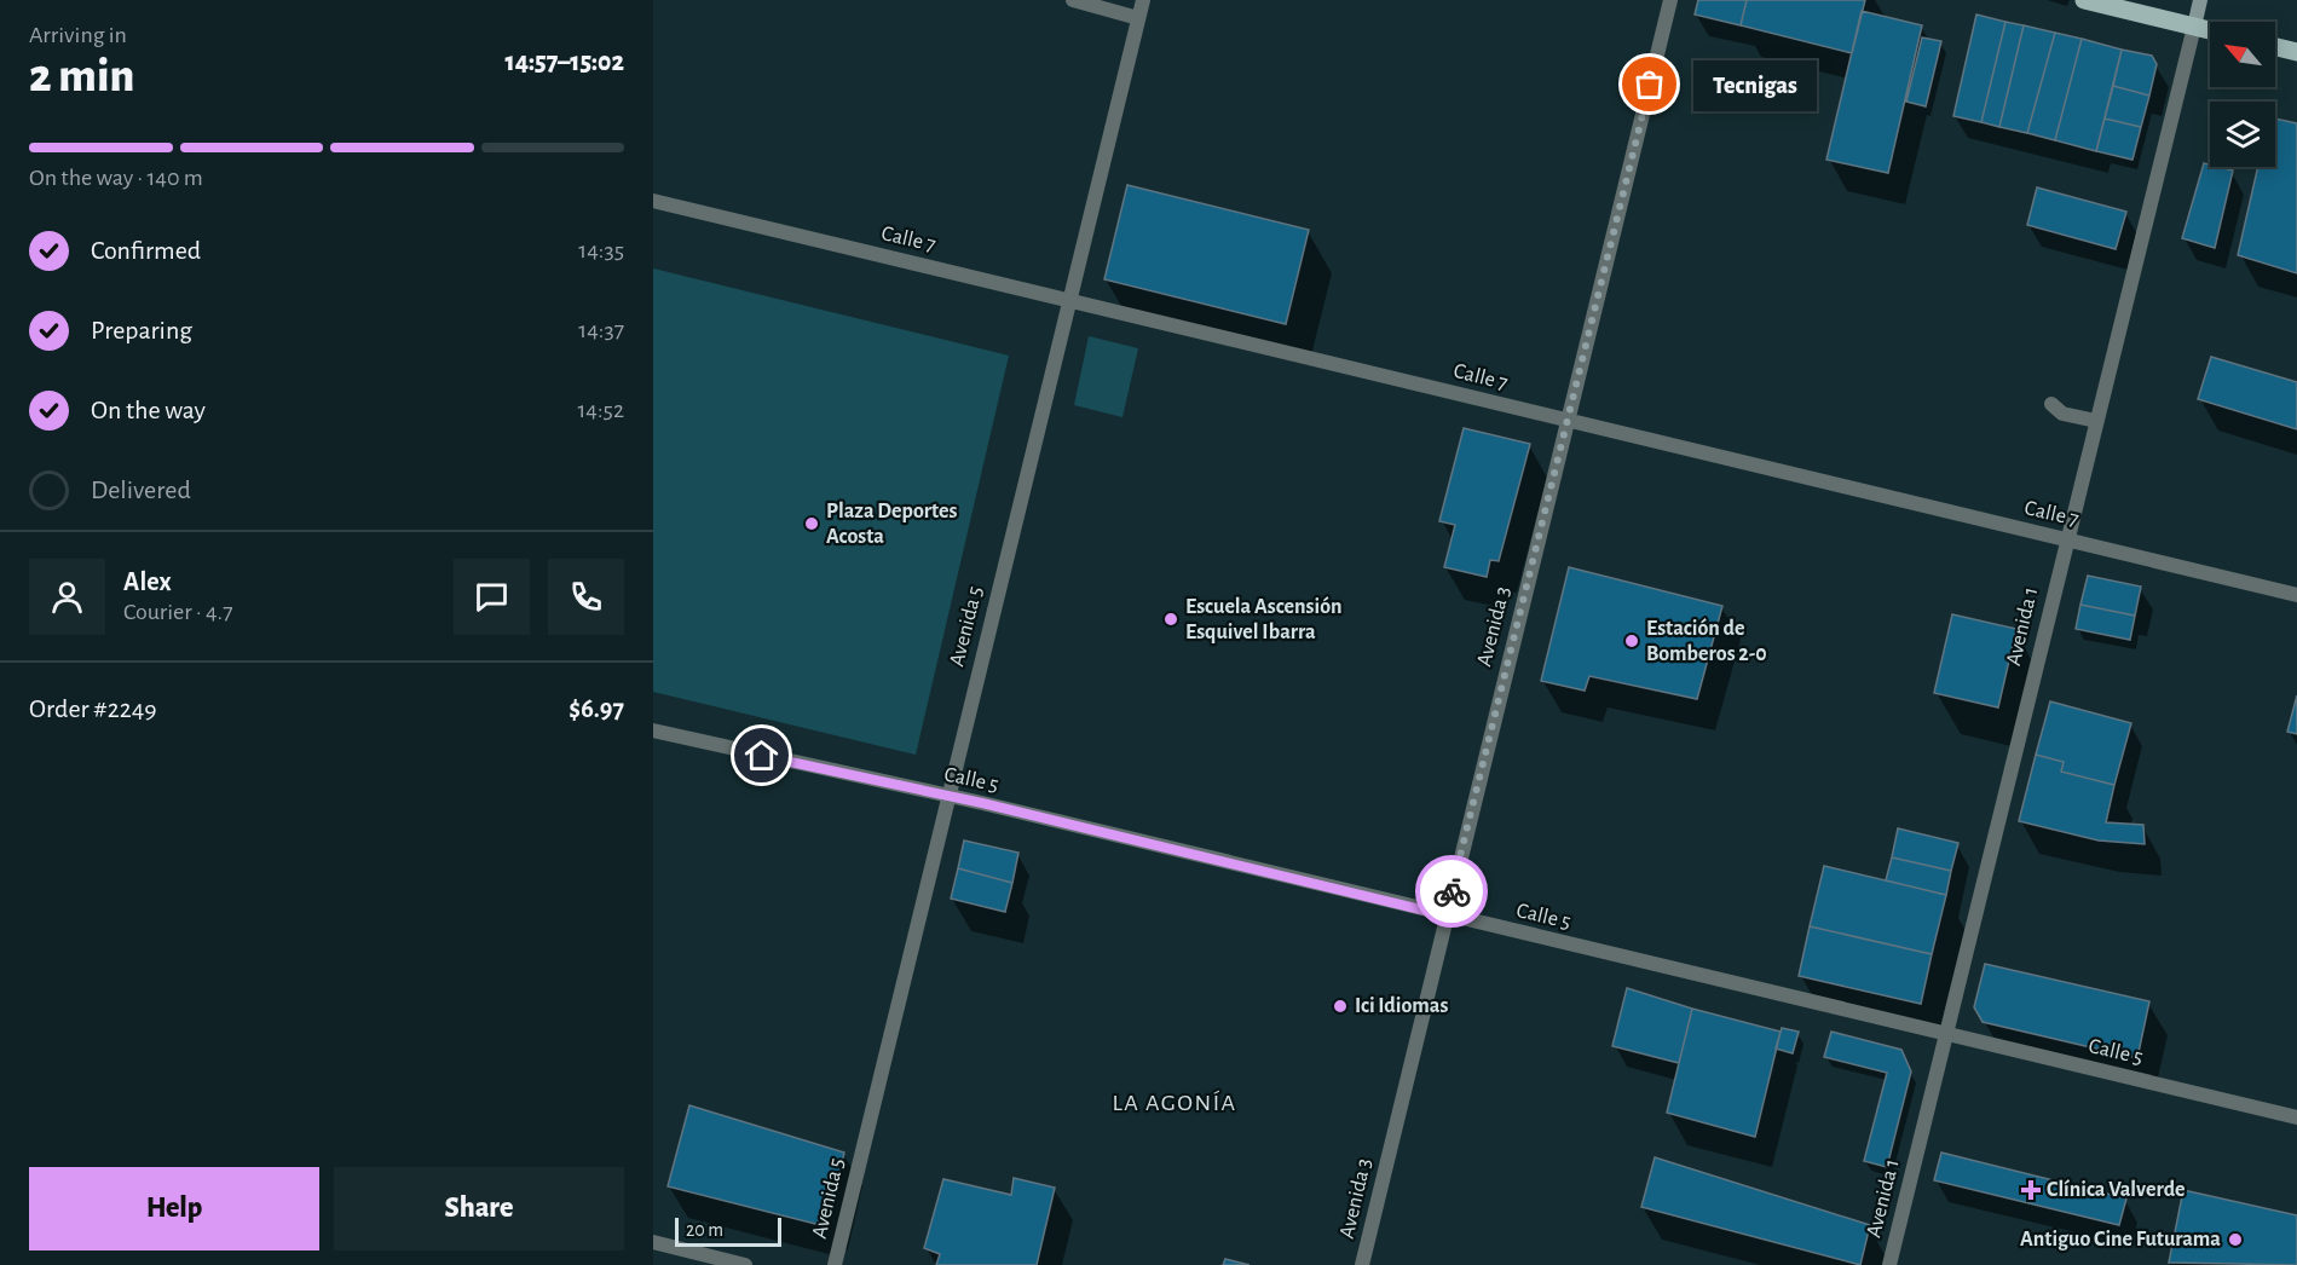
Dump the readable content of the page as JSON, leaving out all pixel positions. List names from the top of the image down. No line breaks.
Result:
{"streets":{"main road":["Avenida 1"],"street":["Calle 7","Avenida 5","Avenida 3","Calle 5"]},"crossings":[["Calle 7","Avenida 5"],["Calle 7","Avenida 3"],["Calle 7","Avenida 1"],["Avenida 5","Calle 5"],["Avenida 3","Calle 5"],["Avenida 1","Calle 5"]],"districts":["LA AGONÍA"],"places":{"other":["Tecnigas","Plaza Deportes Acosta","Escuela Ascensión Esquivel Ibarra","Estación de Bomberos 2-0","Ici Idiomas","Antiguo Cine Futurama"],"health":["Clínica Valverde"]},"scale_bar":"20 m","north":"top left","page":{"heading":["2 min","Arriving in","14:57–15:02"],"panel":["Alex","Courier · 4.7","Order #2249","$6.97"],"bubble":"Tecnigas","bar":"On the way · 140 m","list":[["Confirmed","14:35"],["Preparing","14:37"],["On the way","14:52"],"Delivered"],"buttons":["Help","Share"],"scale":"20 m"}}
